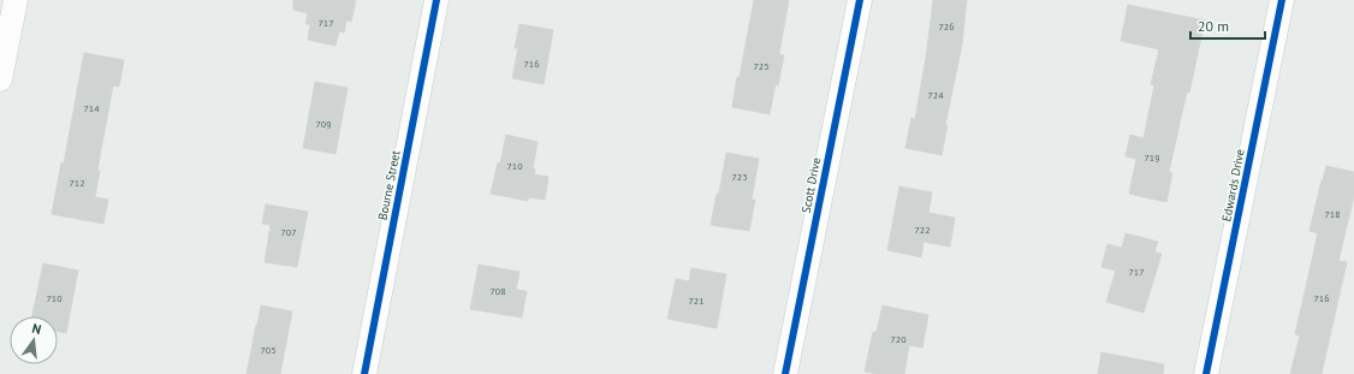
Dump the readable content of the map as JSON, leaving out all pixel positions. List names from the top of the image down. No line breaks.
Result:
{"streets":{"street":["Bourne Street","Scott Drive","Edwards Drive"]},"house_numbers":["717","726","716","725","724","714","709","719","710","723","712","718","722","707","717","708","710","716","721","720","705"],"scale_bar":"20 m","north":"top"}
